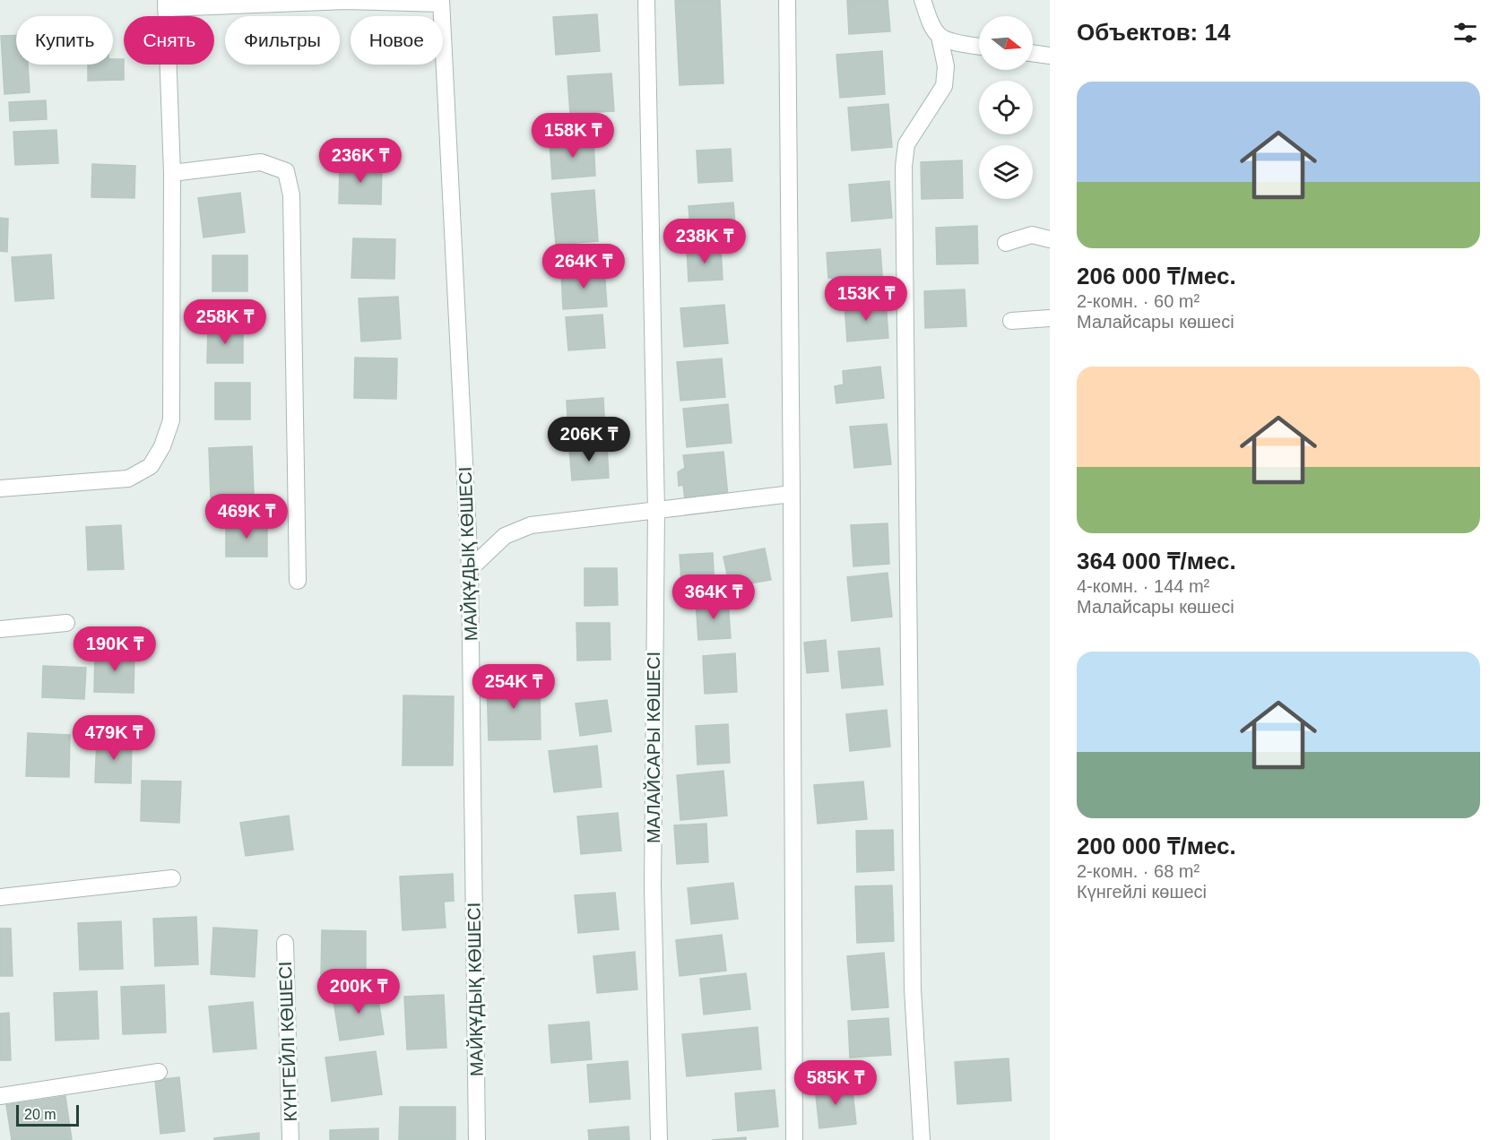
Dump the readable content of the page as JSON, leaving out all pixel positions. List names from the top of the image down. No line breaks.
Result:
{"streets":{"street":["МАЙҚҰДЫҚ КӨШЕСІ","МАЛАЙСАРЫ КӨШЕСІ","КҮНГЕЙЛІ КӨШЕСІ"]},"scale_bar":"20 m","north":"right","page":{"heading":"Объектов: 14","chip":["Купить","Снять","Фильтры","Новое"],"list":[{"name":"206 000 ₸/мес.","note":"2-комн. · 60 m² · Малайсары көшесі"},{"name":"364 000 ₸/мес.","note":"4-комн. · 144 m² · Малайсары көшесі"},{"name":"200 000 ₸/мес.","note":"2-комн. · 68 m² · Күнгейлі көшесі"}],"price":["158K ₸","236K ₸","238K ₸","264K ₸","153K ₸","258K ₸","206K ₸","469K ₸","364K ₸","190K ₸","254K ₸","479K ₸","200K ₸","585K ₸"],"scale":"20 m"}}
